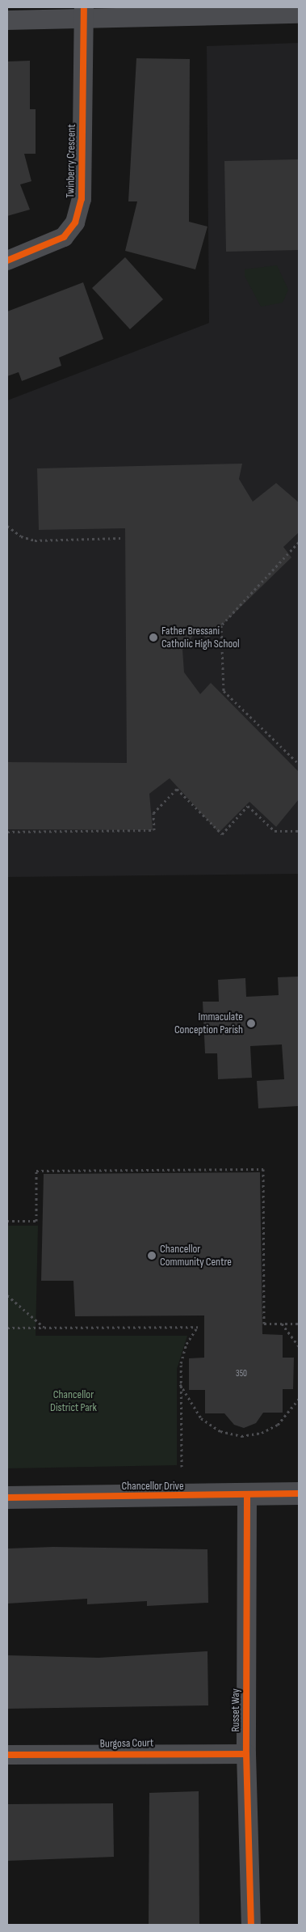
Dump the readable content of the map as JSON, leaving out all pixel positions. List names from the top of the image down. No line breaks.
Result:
{"streets":{"street":["Twinberry Crescent","Chancellor Drive","Russet Way","Burgosa Court"]},"crossings":[["Chancellor Drive","Russet Way"],["Russet Way","Burgosa Court"]],"parks":["Chancellor District Park"],"places":["Father Bressani Catholic High School","Immaculate Conception Parish","Chancellor Community Centre"],"house_numbers":["350"]}
